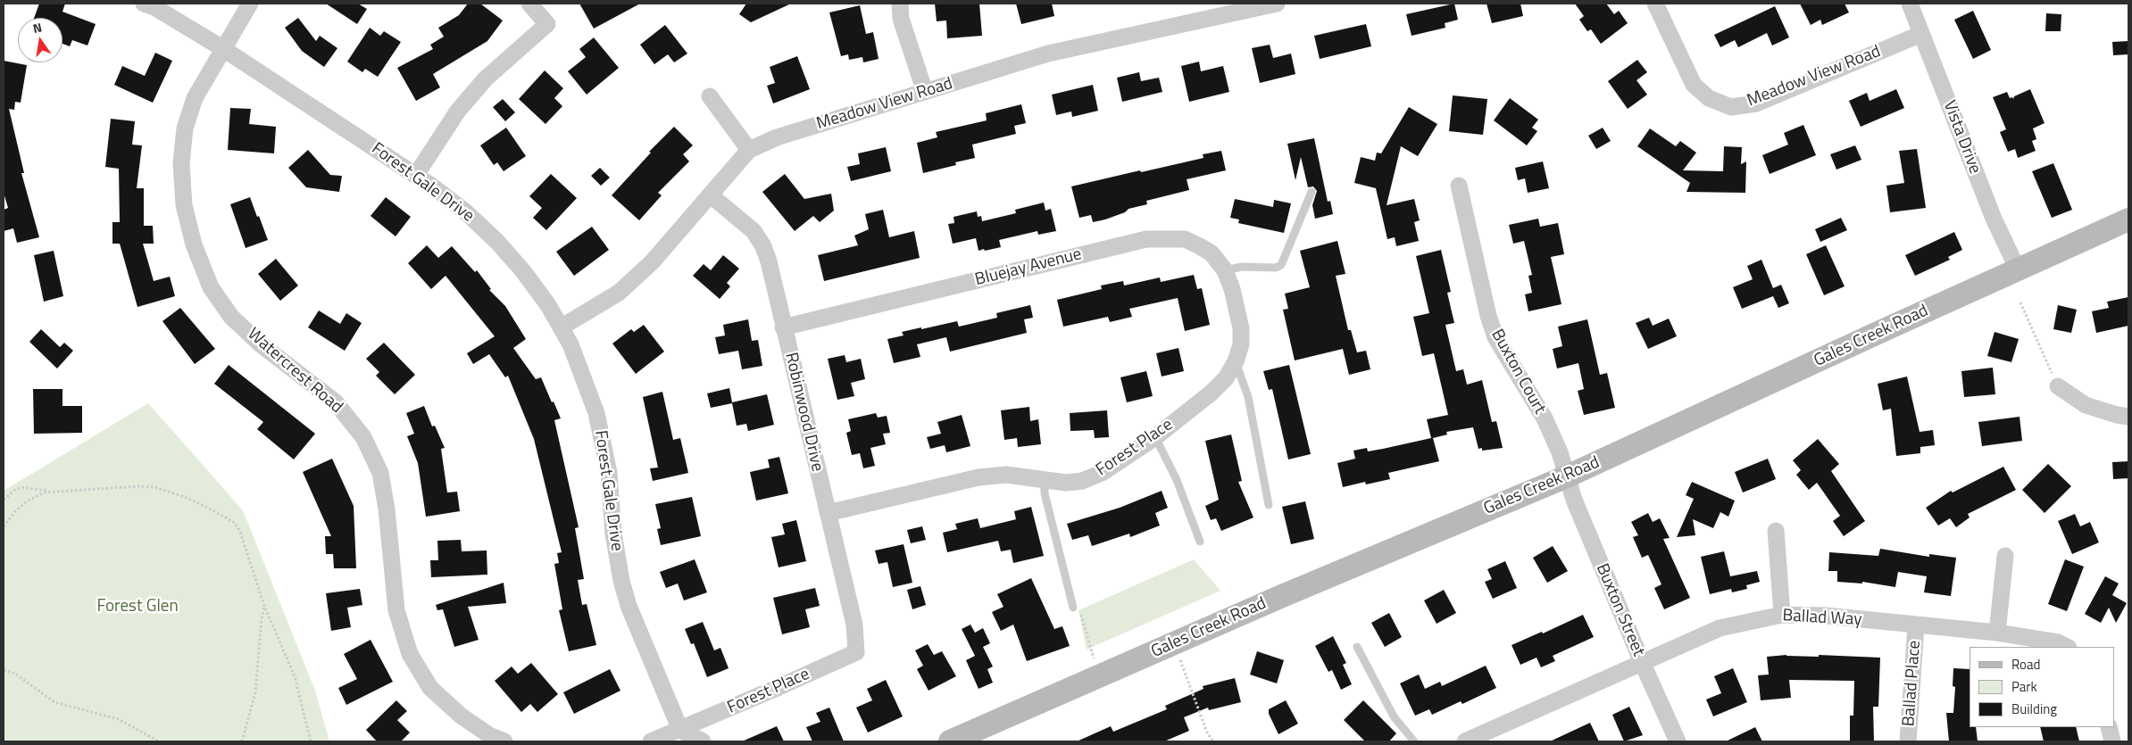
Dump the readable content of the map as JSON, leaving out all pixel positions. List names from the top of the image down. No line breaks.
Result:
{"streets":{"main road":["Gales Creek Road"],"street":["Meadow View Road","Vista Drive","Forest Gale Drive","Bluejay Avenue","Watercrest Road","Buxton Court","Robinwood Drive","Forest Place","Buxton Street","Ballad Way","Ballad Place"]},"crossings":[["Meadow View Road","Vista Drive"],["Meadow View Road","Forest Gale Drive"],["Meadow View Road","Robinwood Drive"],["Vista Drive","Gales Creek Road"],["Forest Gale Drive","Watercrest Road"],["Forest Gale Drive","Forest Place"],["Bluejay Avenue","Robinwood Drive"],["Bluejay Avenue","Forest Place"],["Gales Creek Road","Buxton Court"],["Gales Creek Road","Buxton Street"],["Buxton Court","Buxton Street"],["Robinwood Drive","Forest Place"],["Buxton Street","Ballad Way"],["Ballad Way","Ballad Place"]],"parks":["Forest Glen"],"legend":["Road","Park","Building"],"north":"top"}
